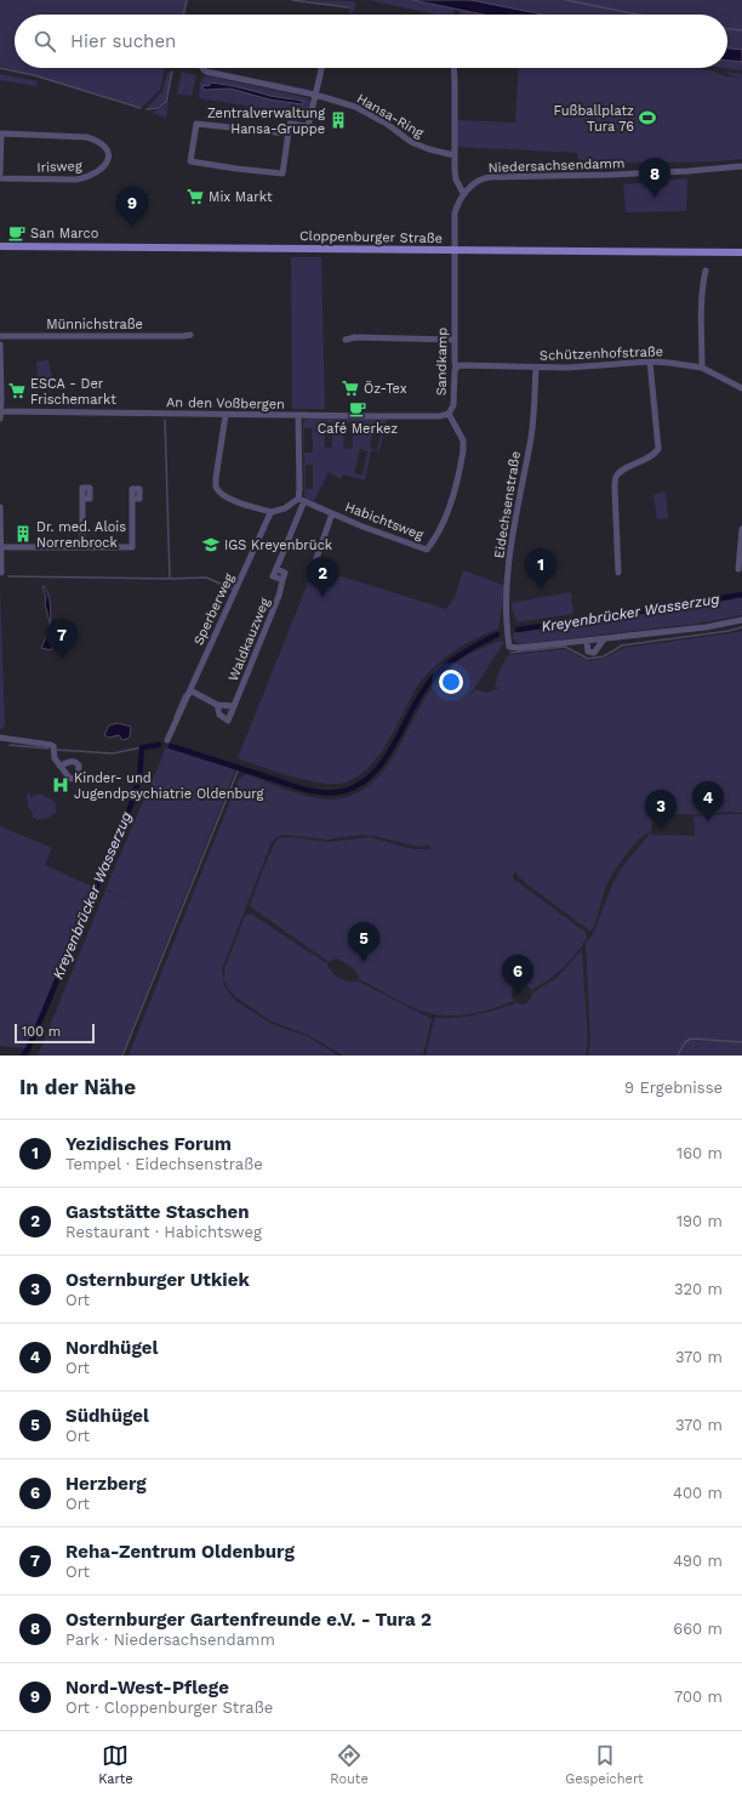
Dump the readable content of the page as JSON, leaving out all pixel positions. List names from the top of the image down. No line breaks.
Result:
{"streets":{"main road":["Cloppenburger Straße"],"street":["Hansa-Ring","Niedersachsendamm","Irisweg","Münnichstraße","Schützenhofstraße","Sandkamp","An den Voßbergen","Eidechsenstraße","Habichtsweg","Sperberweg","Waldkauzweg"]},"crossings":[["Niedersachsendamm","Sandkamp"],["Cloppenburger Straße","Sandkamp"],["Schützenhofstraße","Sandkamp"],["Schützenhofstraße","Eidechsenstraße"],["Sandkamp","An den Voßbergen"],["Sandkamp","Habichtsweg"],["Habichtsweg","Waldkauzweg"]],"water":["Kreyenbrücker Wasserzug"],"places":{"sports":["Fußballplatz Tura 76"],"building":["Zentralverwaltung Hansa-Gruppe","Dr. med. Alois Norrenbrock"],"supermarket":["Mix Markt","Öz-Tex","ESCA - Der Frischemarkt"],"cafe":["San Marco","Café Merkez"],"school or university":["IGS Kreyenbrück"],"hospital":["Kinder- und Jugendpsychiatrie Oldenburg"]},"scale_bar":"100 m","page":{"search":"Hier suchen","pins":["8","9","1","2","7","4","3","5","6"],"scale":"100 m","heading":["In der Nähe","9 Ergebnisse"],"list":[{"mark":"1","name":"Yezidisches Forum","note":"Tempel · Eidechsenstraße","value":"160 m"},{"mark":"2","name":"Gaststätte Staschen","note":"Restaurant · Habichtsweg","value":"190 m"},{"mark":"3","name":"Osternburger Utkiek","note":"Ort","value":"320 m"},{"mark":"4","name":"Nordhügel","note":"Ort","value":"370 m"},{"mark":"5","name":"Südhügel","note":"Ort","value":"370 m"},{"mark":"6","name":"Herzberg","note":"Ort","value":"400 m"},{"mark":"7","name":"Reha-Zentrum Oldenburg","note":"Ort","value":"490 m"},{"mark":"8","name":"Osternburger Gartenfreunde e.V. - Tura 2","note":"Park · Niedersachsendamm","value":"660 m"},{"mark":"9","name":"Nord-West-Pflege","note":"Ort · Cloppenburger Straße","value":"700 m"}],"nav":["Karte","Route","Gespeichert"]}}
